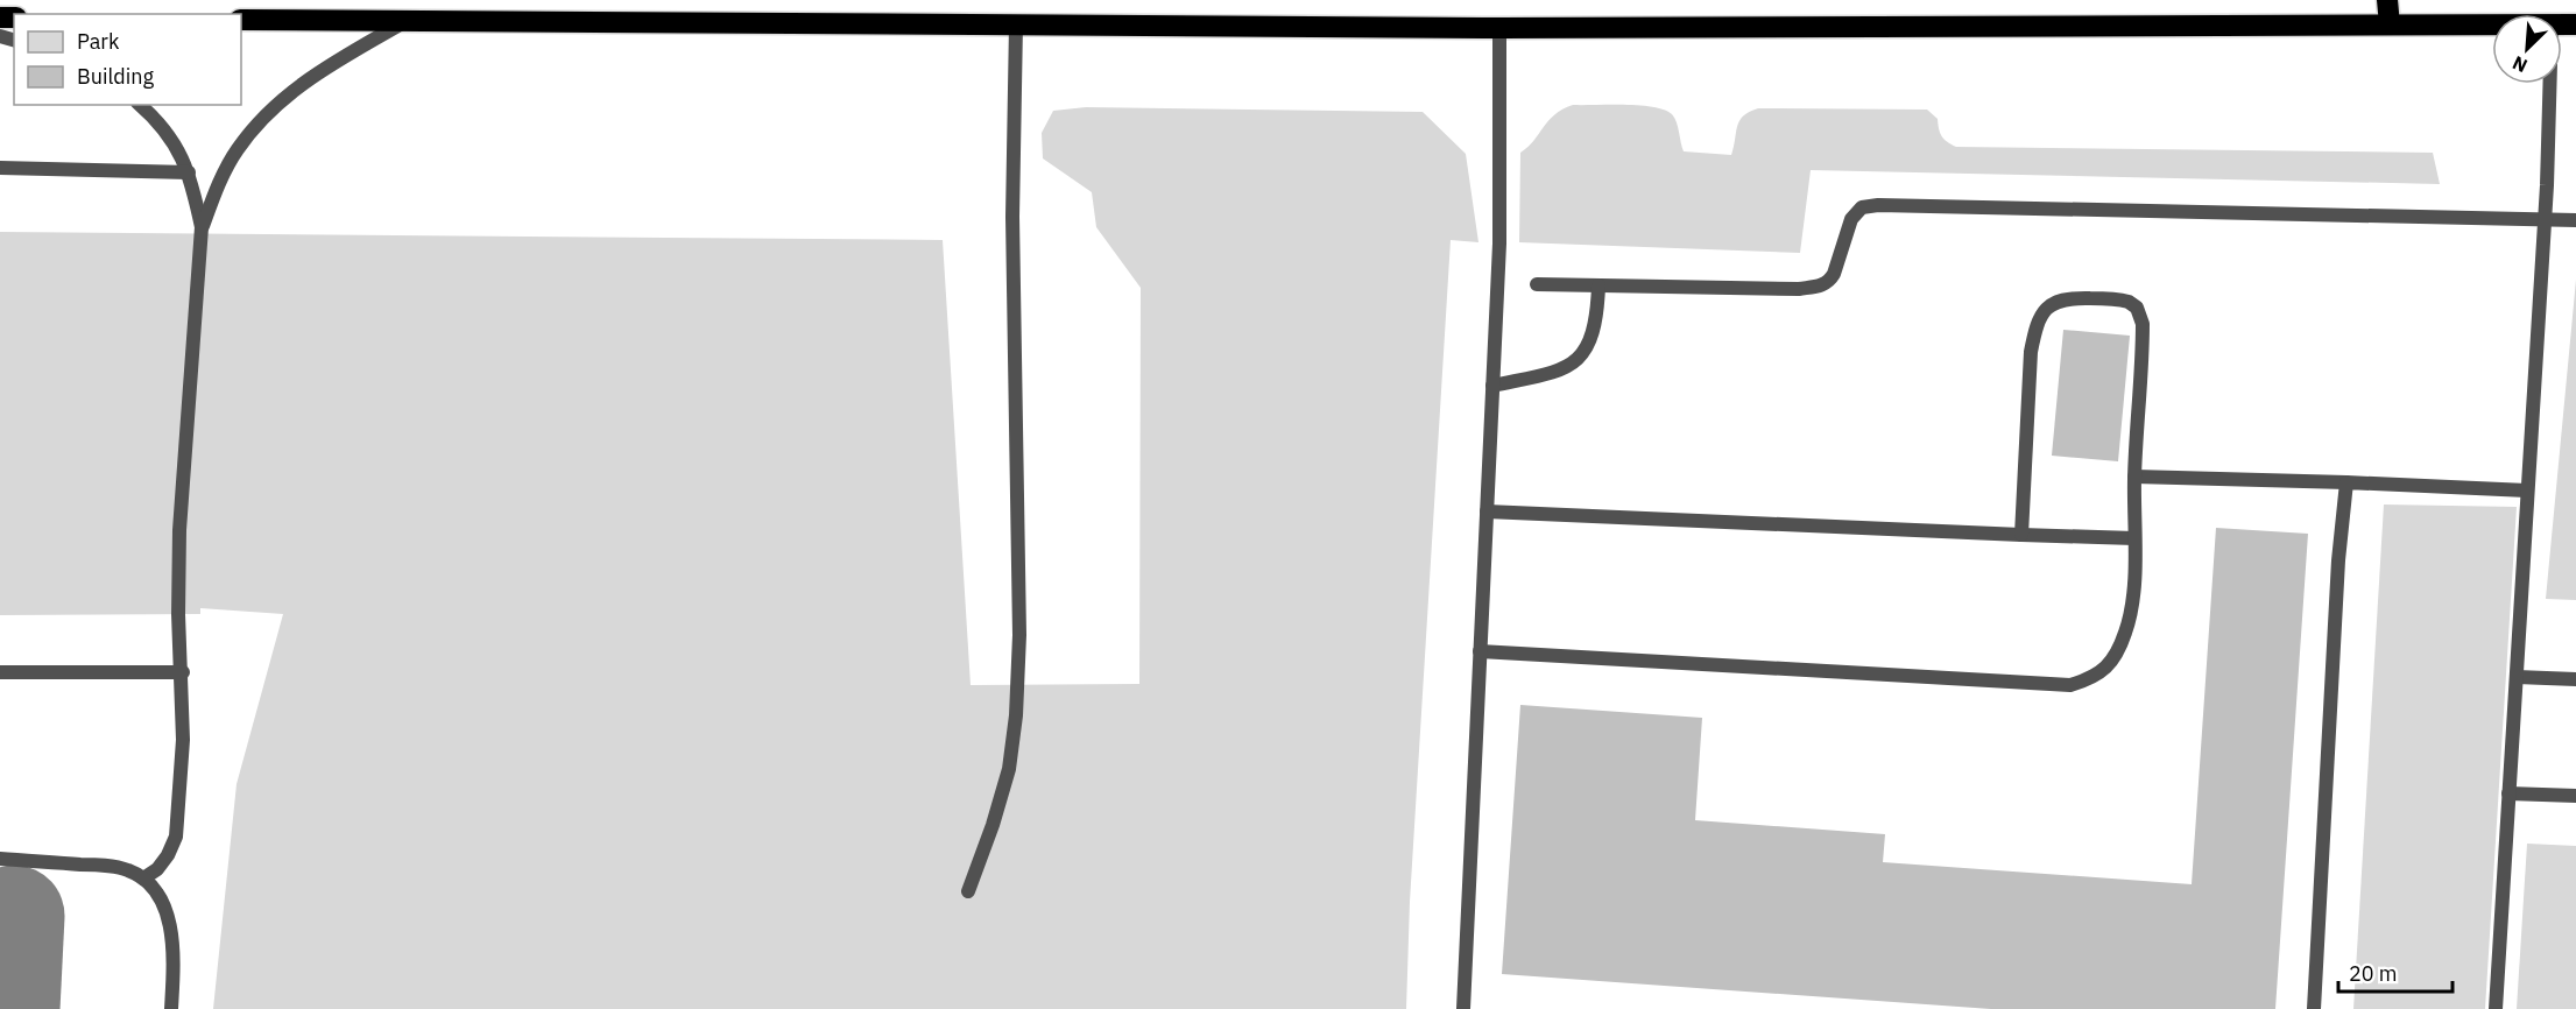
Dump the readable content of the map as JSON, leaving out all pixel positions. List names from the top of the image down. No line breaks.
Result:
{"legend":["Park","Building"],"scale_bar":"20 m","north":"bottom left"}
